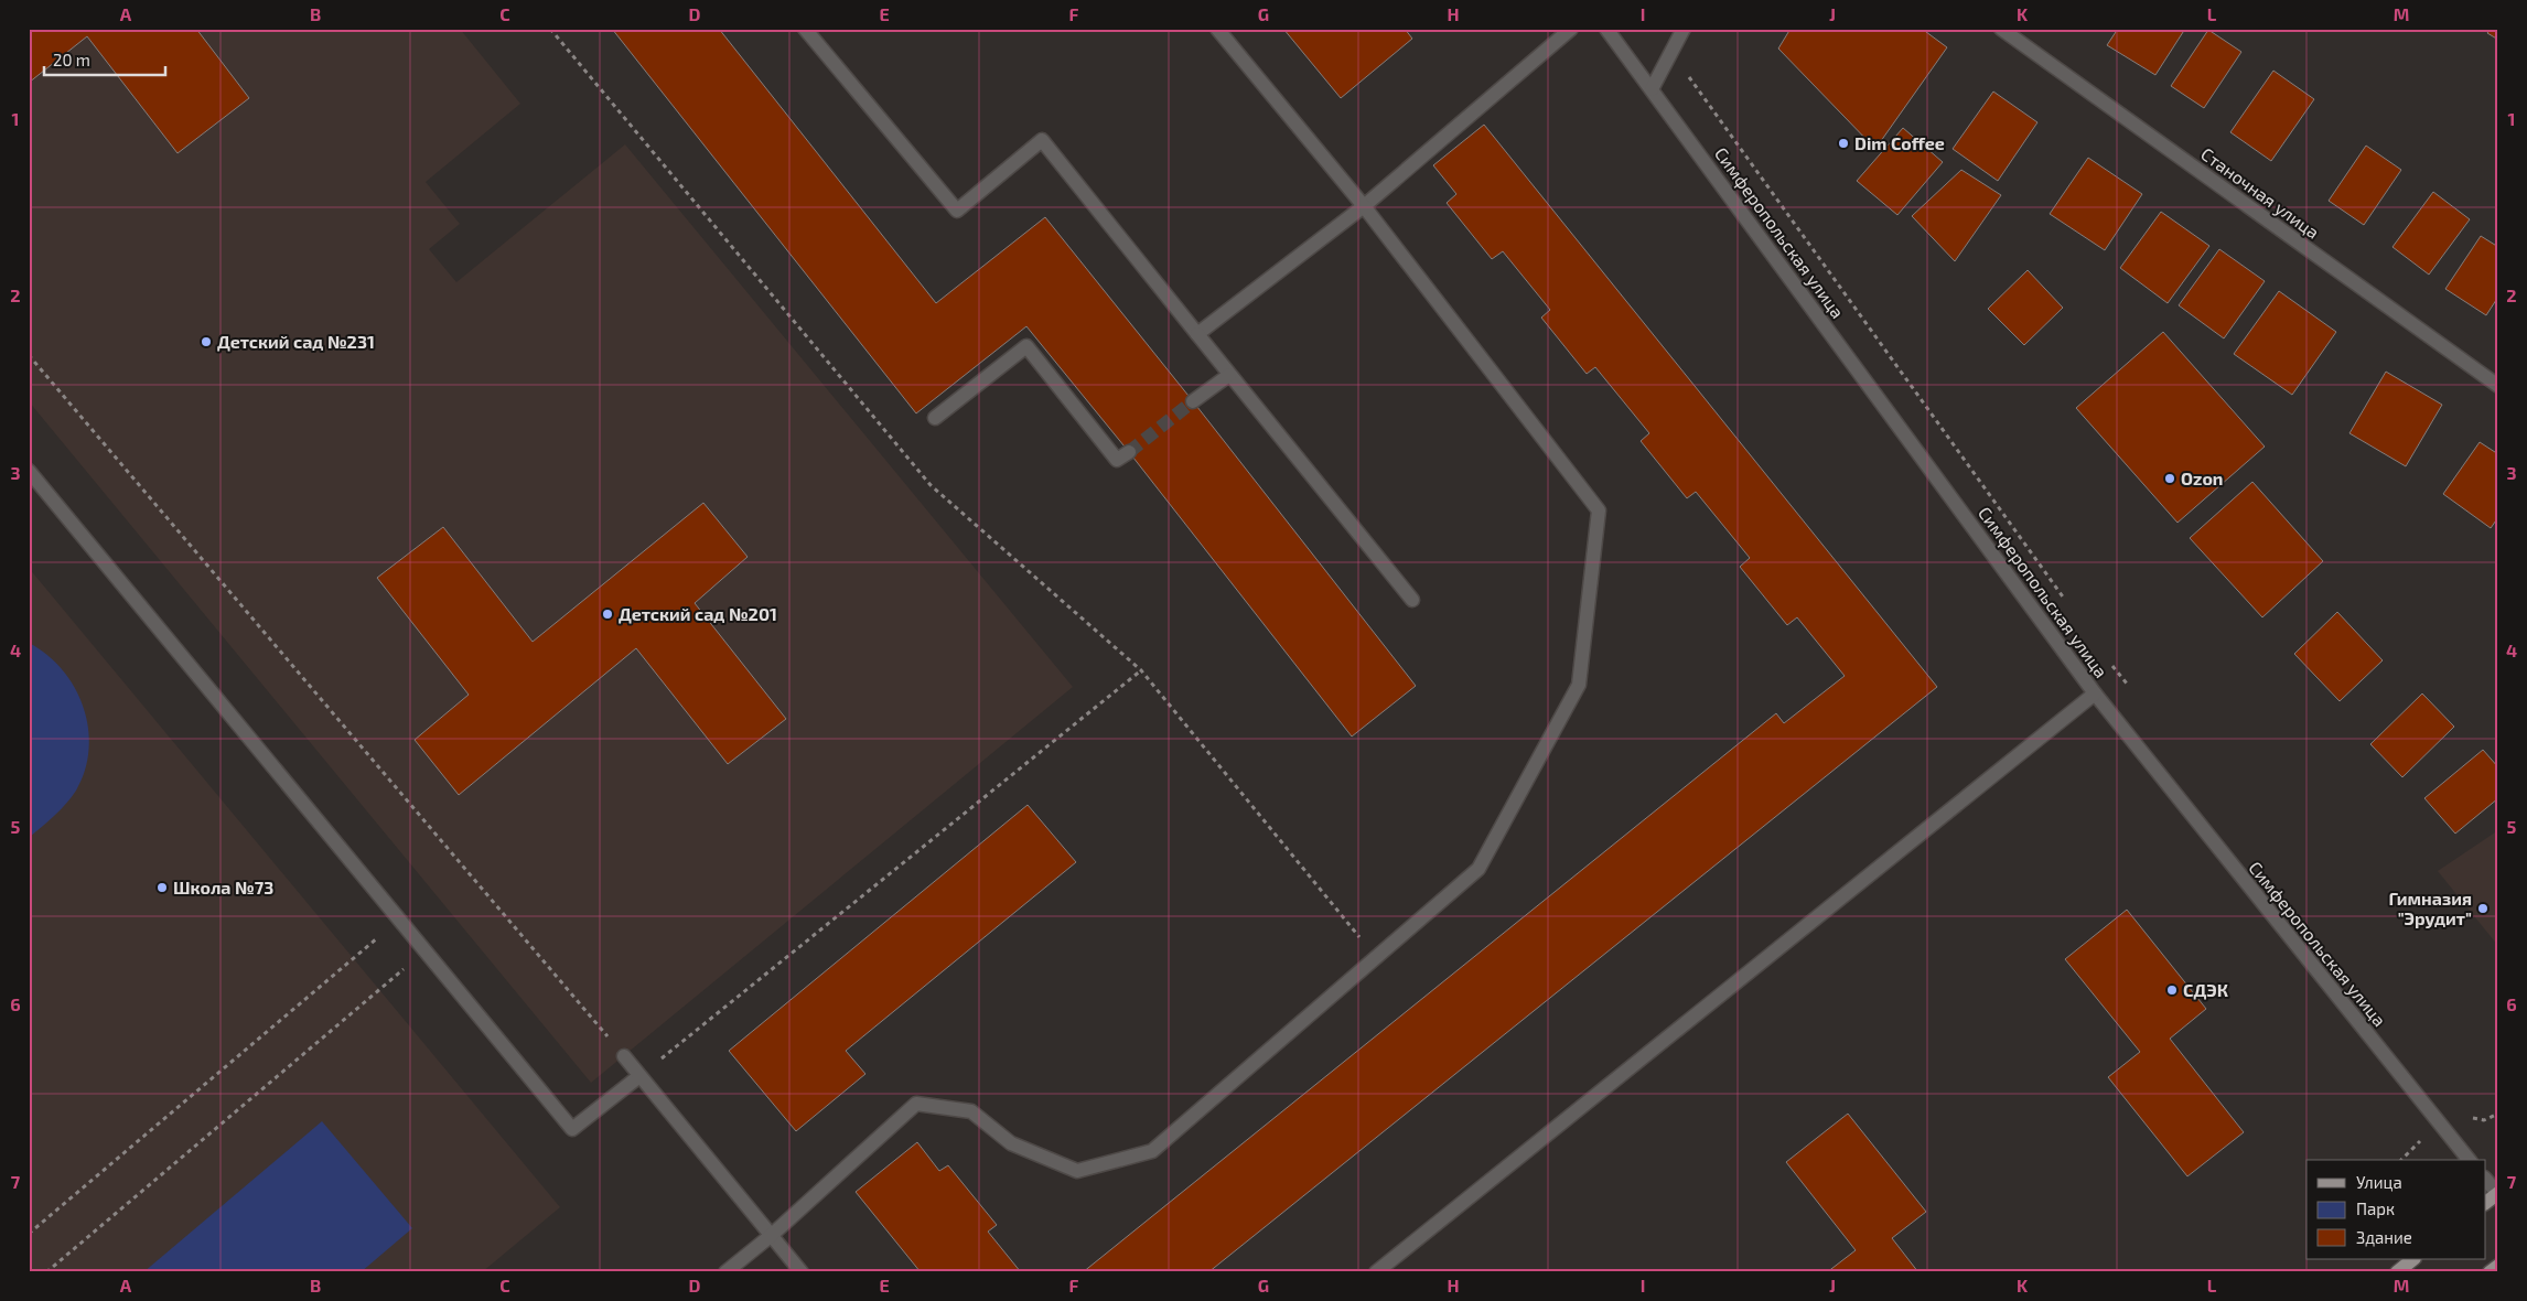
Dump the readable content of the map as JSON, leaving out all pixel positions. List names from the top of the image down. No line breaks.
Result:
{"streets":{"street":["Станочная улица","Симферопольская улица"]},"places":["Dim Coffee","Детский сад №231","Ozon","Детский сад №201","Школа №73","Гимназия \"Эрудит\"","СДЭК"],"legend":["Улица","Парк","Здание"],"scale_bar":"20 m","grid":{"columns":["A","B","C","D","E","F","G","H","I","J","K","L","M"],"rows":["1","2","3","4","5","6","7"]}}
